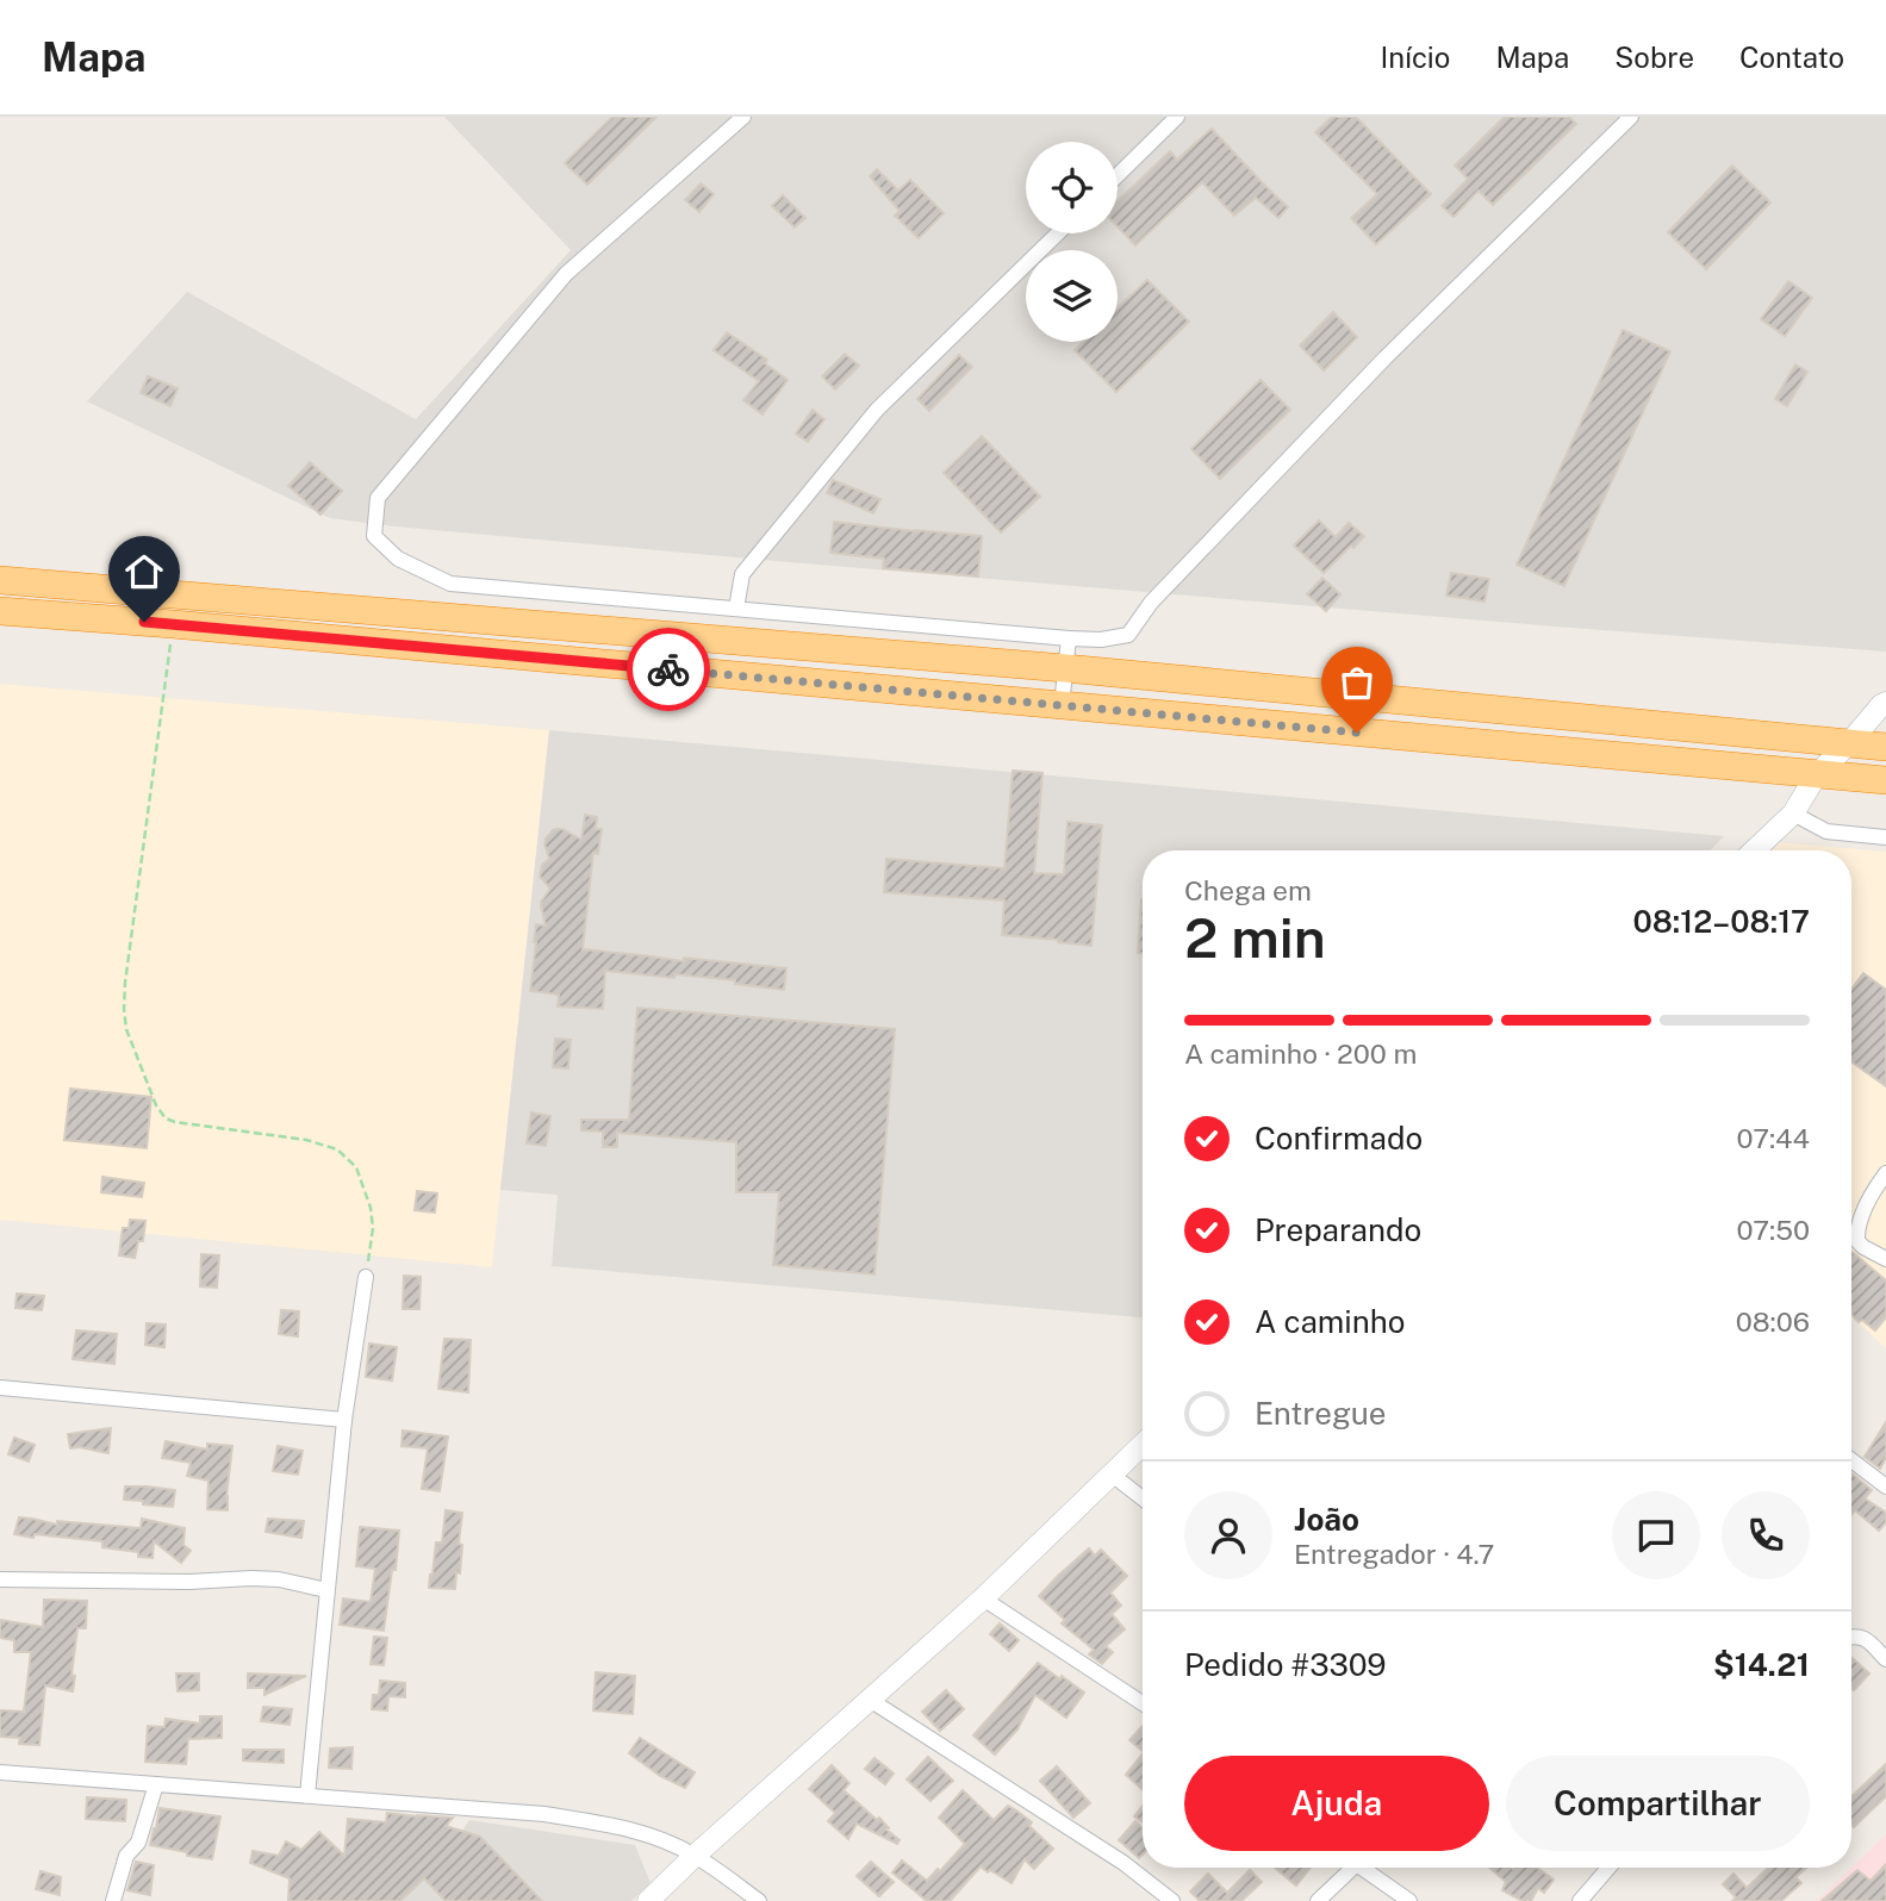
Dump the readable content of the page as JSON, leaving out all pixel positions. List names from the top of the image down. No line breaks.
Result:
{"page":{"header":"Mapa","nav":["Início","Mapa","Sobre","Contato"],"heading":["2 min","Chega em","08:12–08:17"],"panel":["João","Entregador · 4.7","Pedido #3309","$14.21"],"bar":"A caminho · 200 m","list":[["Confirmado","07:44"],["Preparando","07:50"],["A caminho","08:06"],"Entregue"],"buttons":["Ajuda","Compartilhar"]}}
